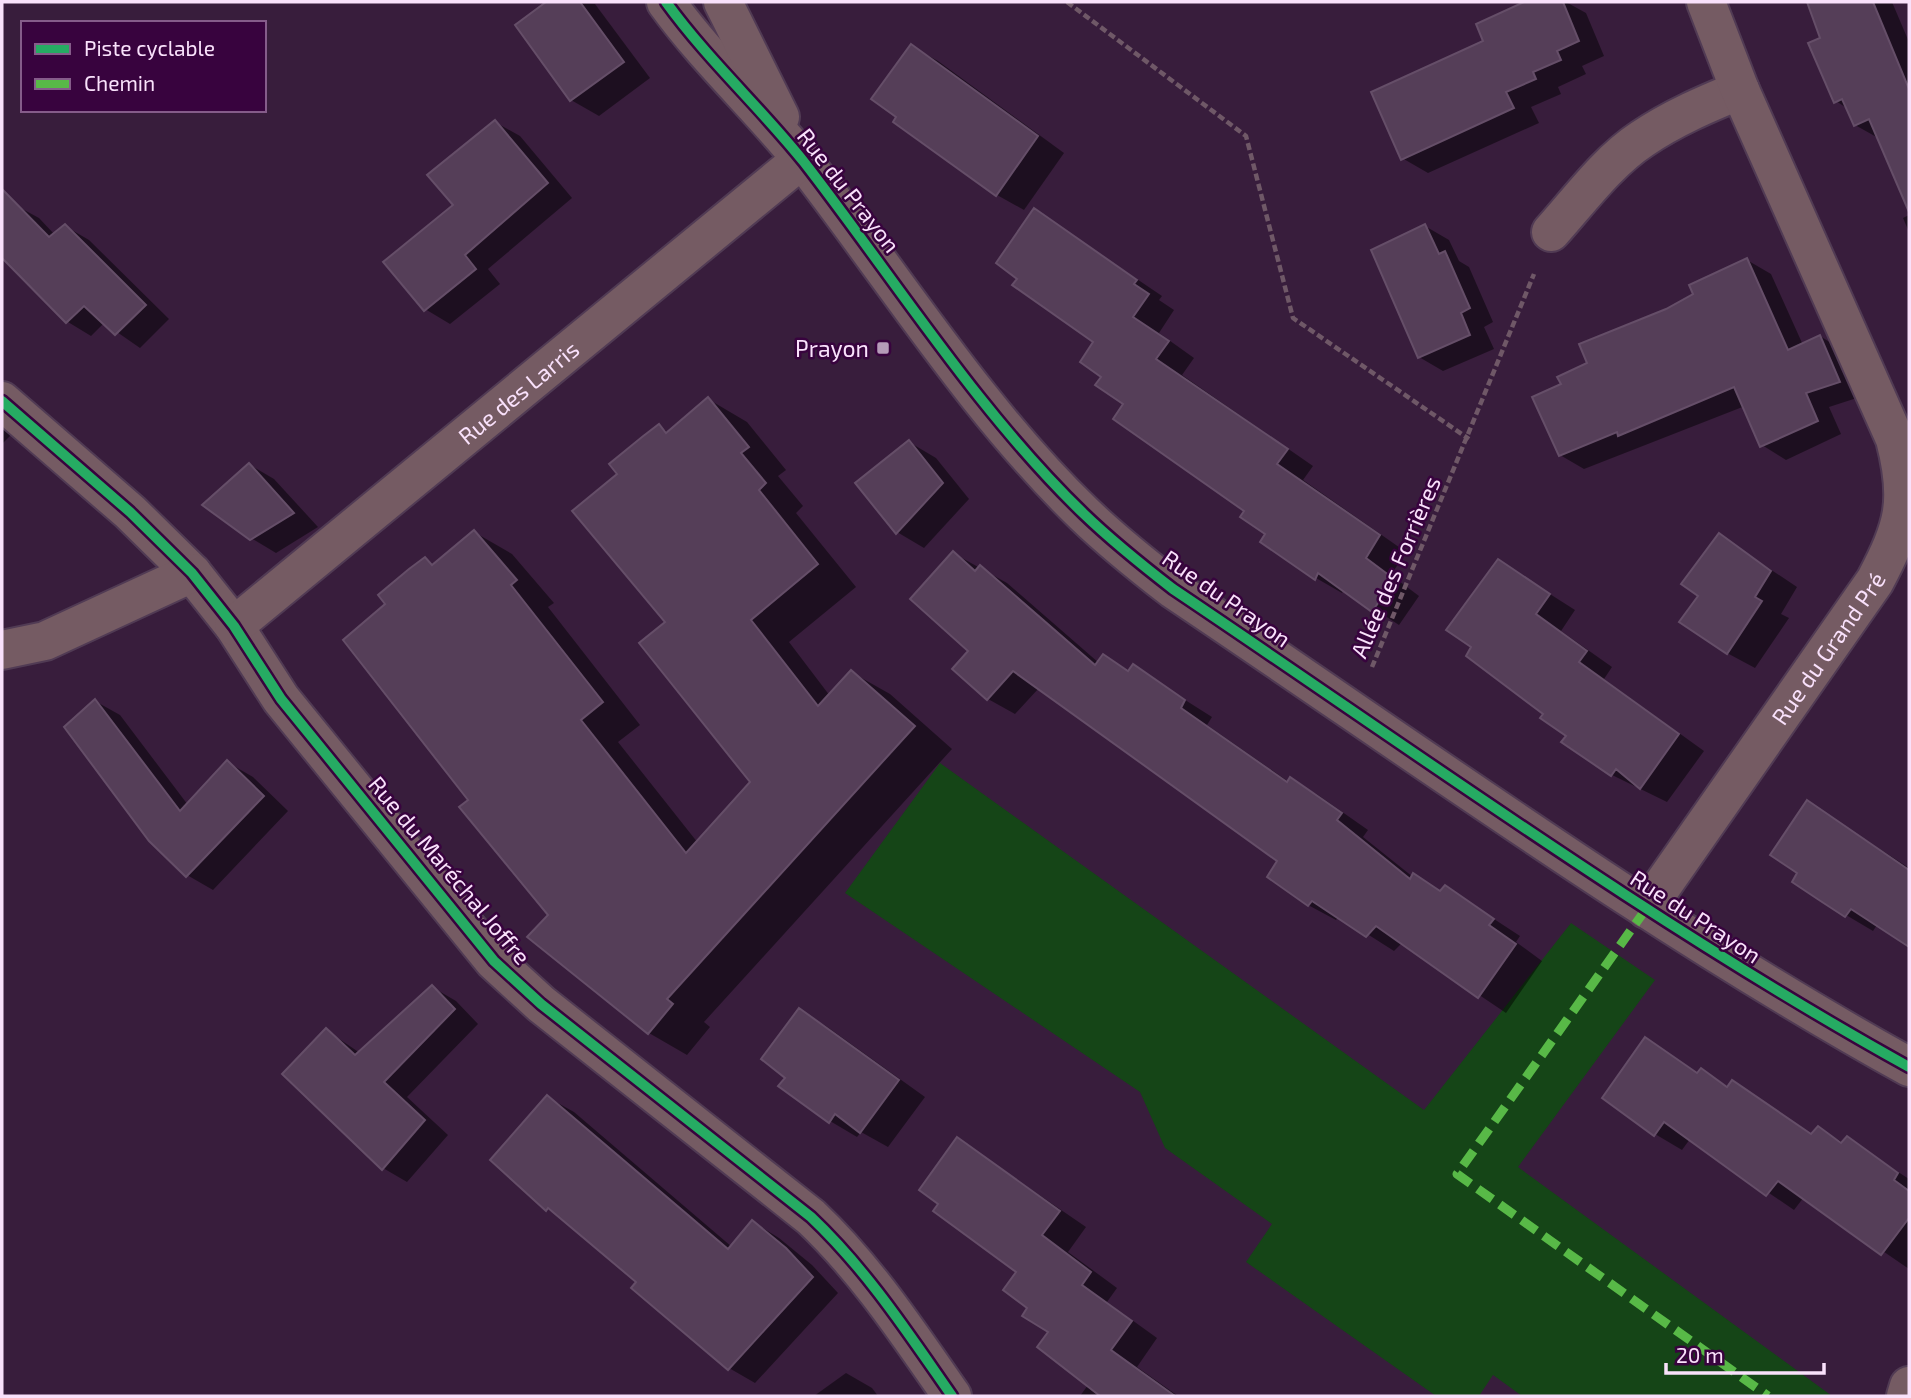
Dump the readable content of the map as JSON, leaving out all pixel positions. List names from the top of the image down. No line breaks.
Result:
{"streets":{"street":["Rue du Prayon","Rue des Larris","Rue du Grand Pré","Rue du Maréchal Joffre"],"path":["Allée des Forrières"]},"crossings":[["Rue du Prayon","Rue des Larris"],["Rue du Prayon","Allée des Forrières"],["Rue du Prayon","Rue du Grand Pré"],["Rue des Larris","Rue du Maréchal Joffre"]],"places":{"transit":["Prayon"]},"legend":["Piste cyclable","Chemin"],"scale_bar":"20 m"}
